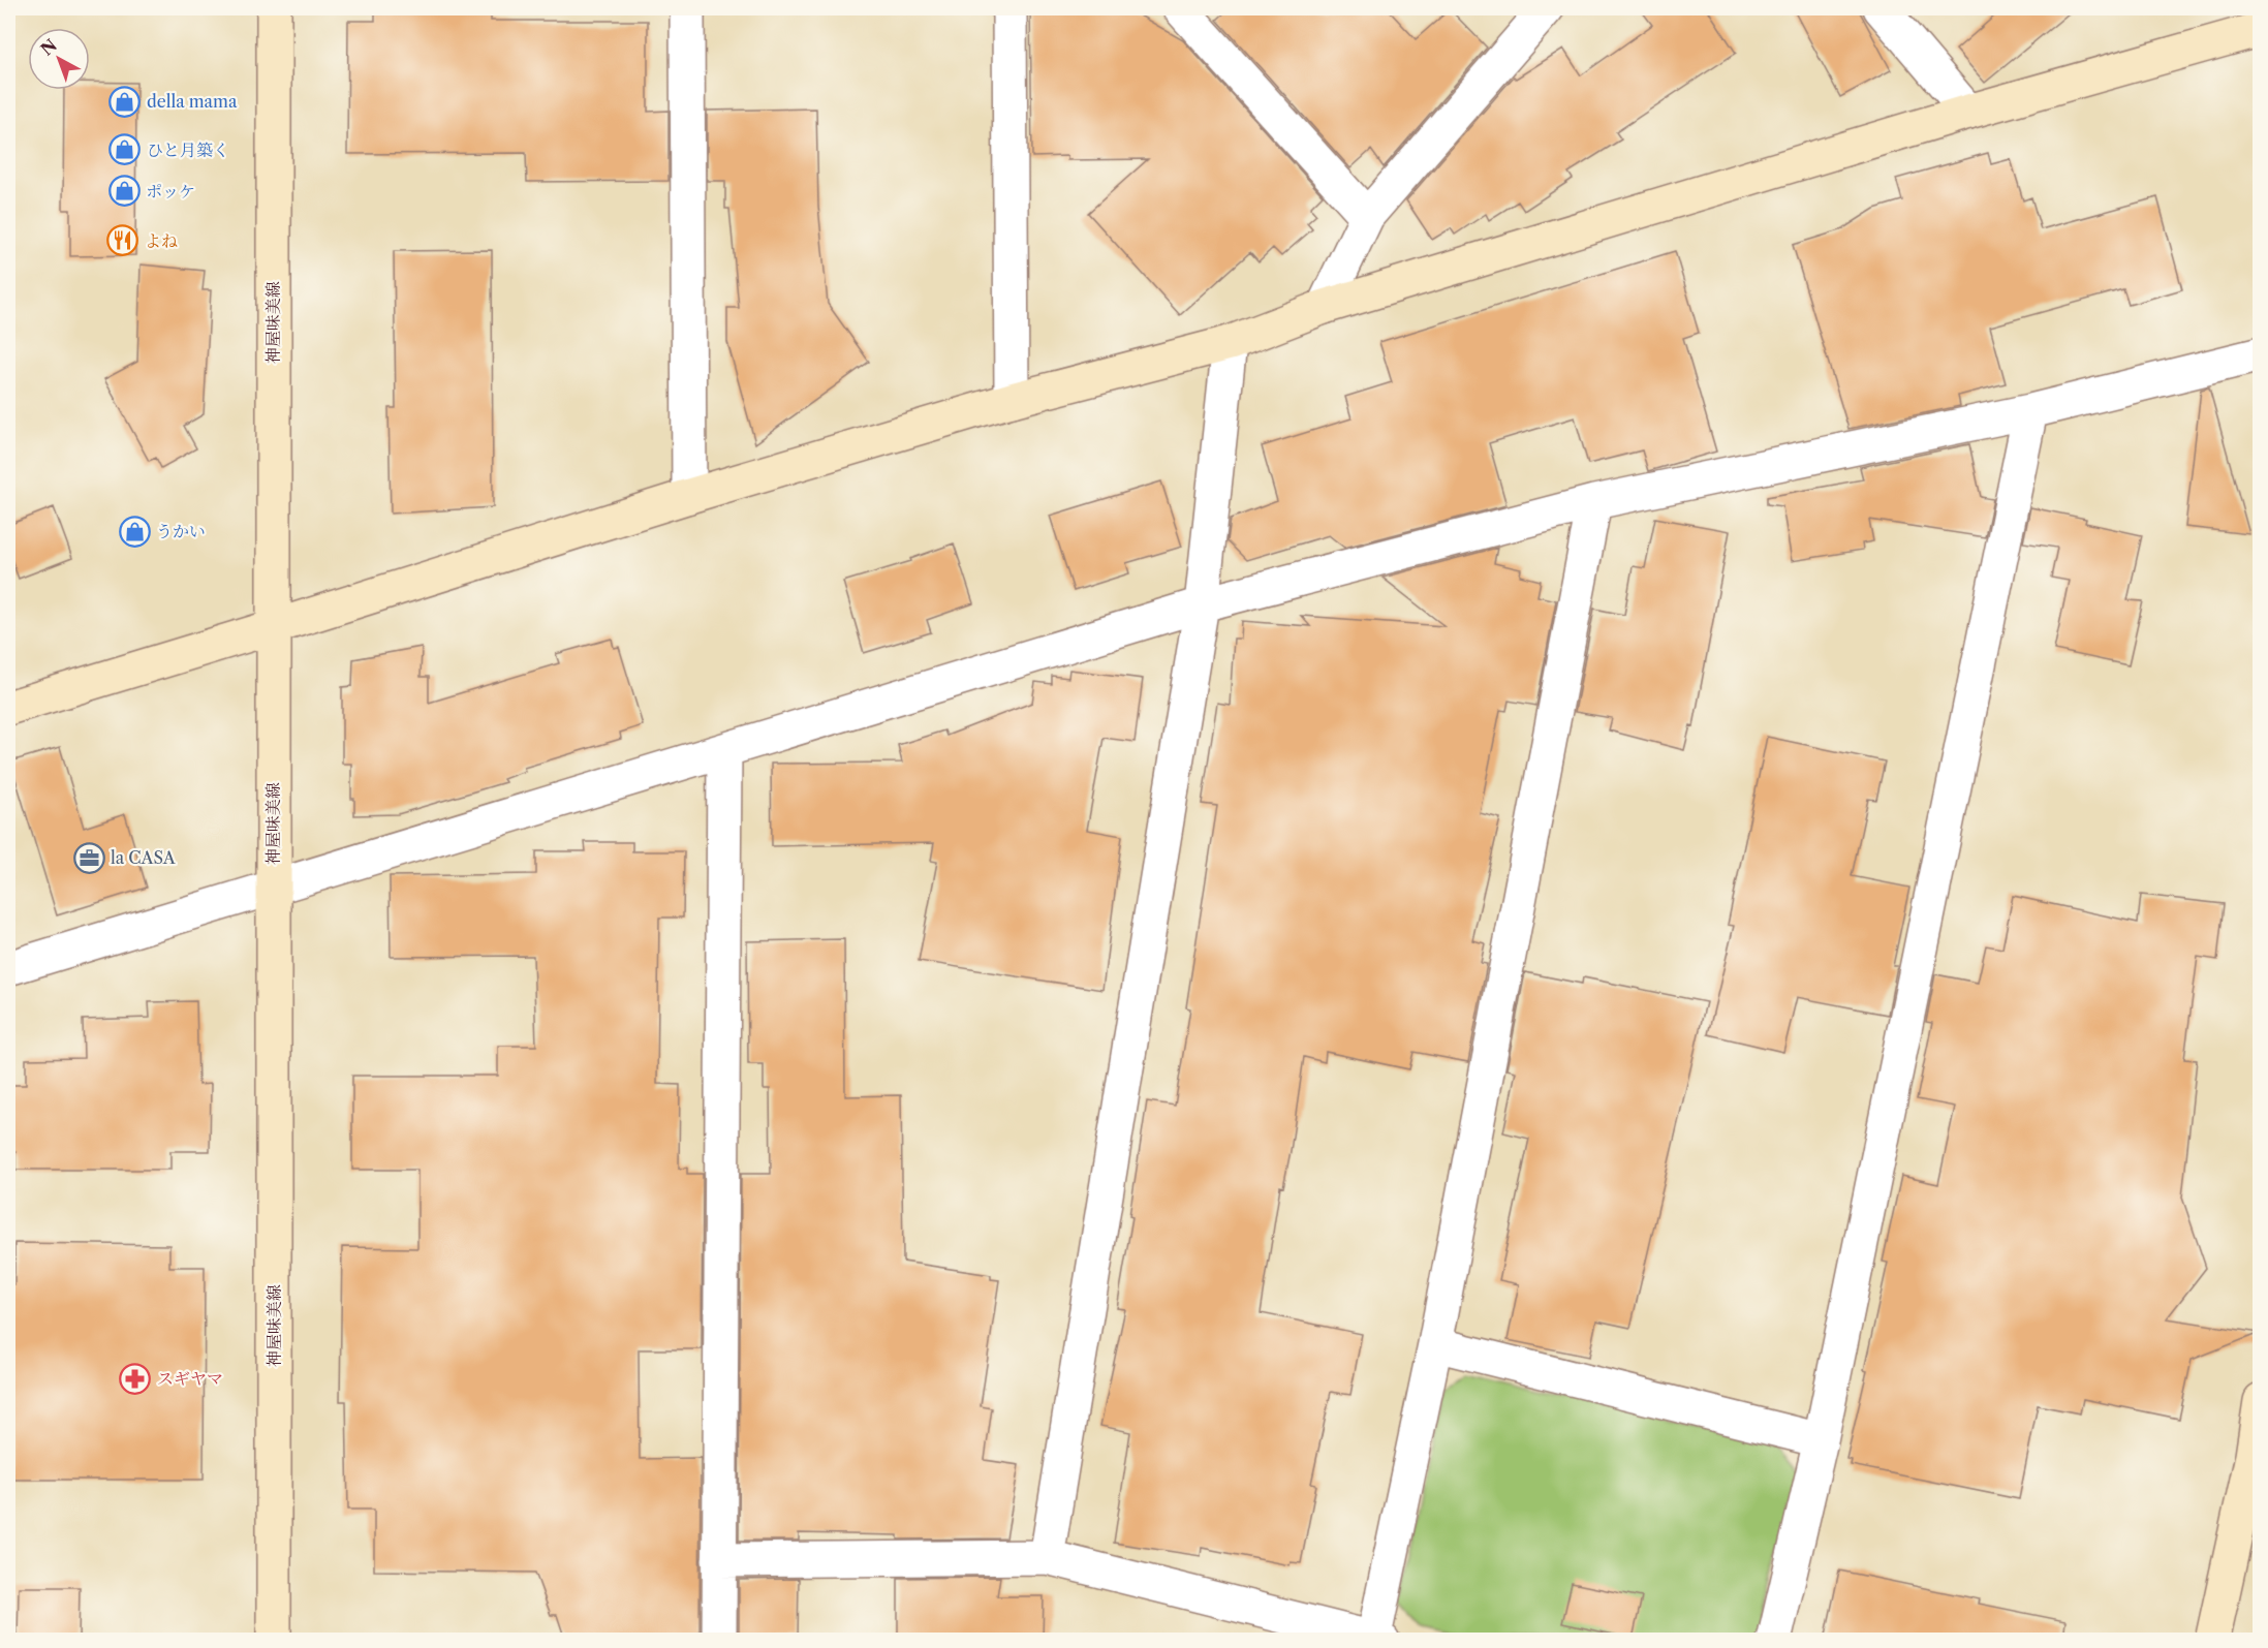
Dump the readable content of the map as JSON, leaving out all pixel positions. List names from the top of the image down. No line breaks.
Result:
{"streets":{"street":["神屋味美線"]},"places":{"shop":["della mama","ひと月築く","ポッケ","うかい"],"restaurant":["よね"],"office":["la CASA"],"pharmacy":["スギヤマ"]},"north":"top left"}
